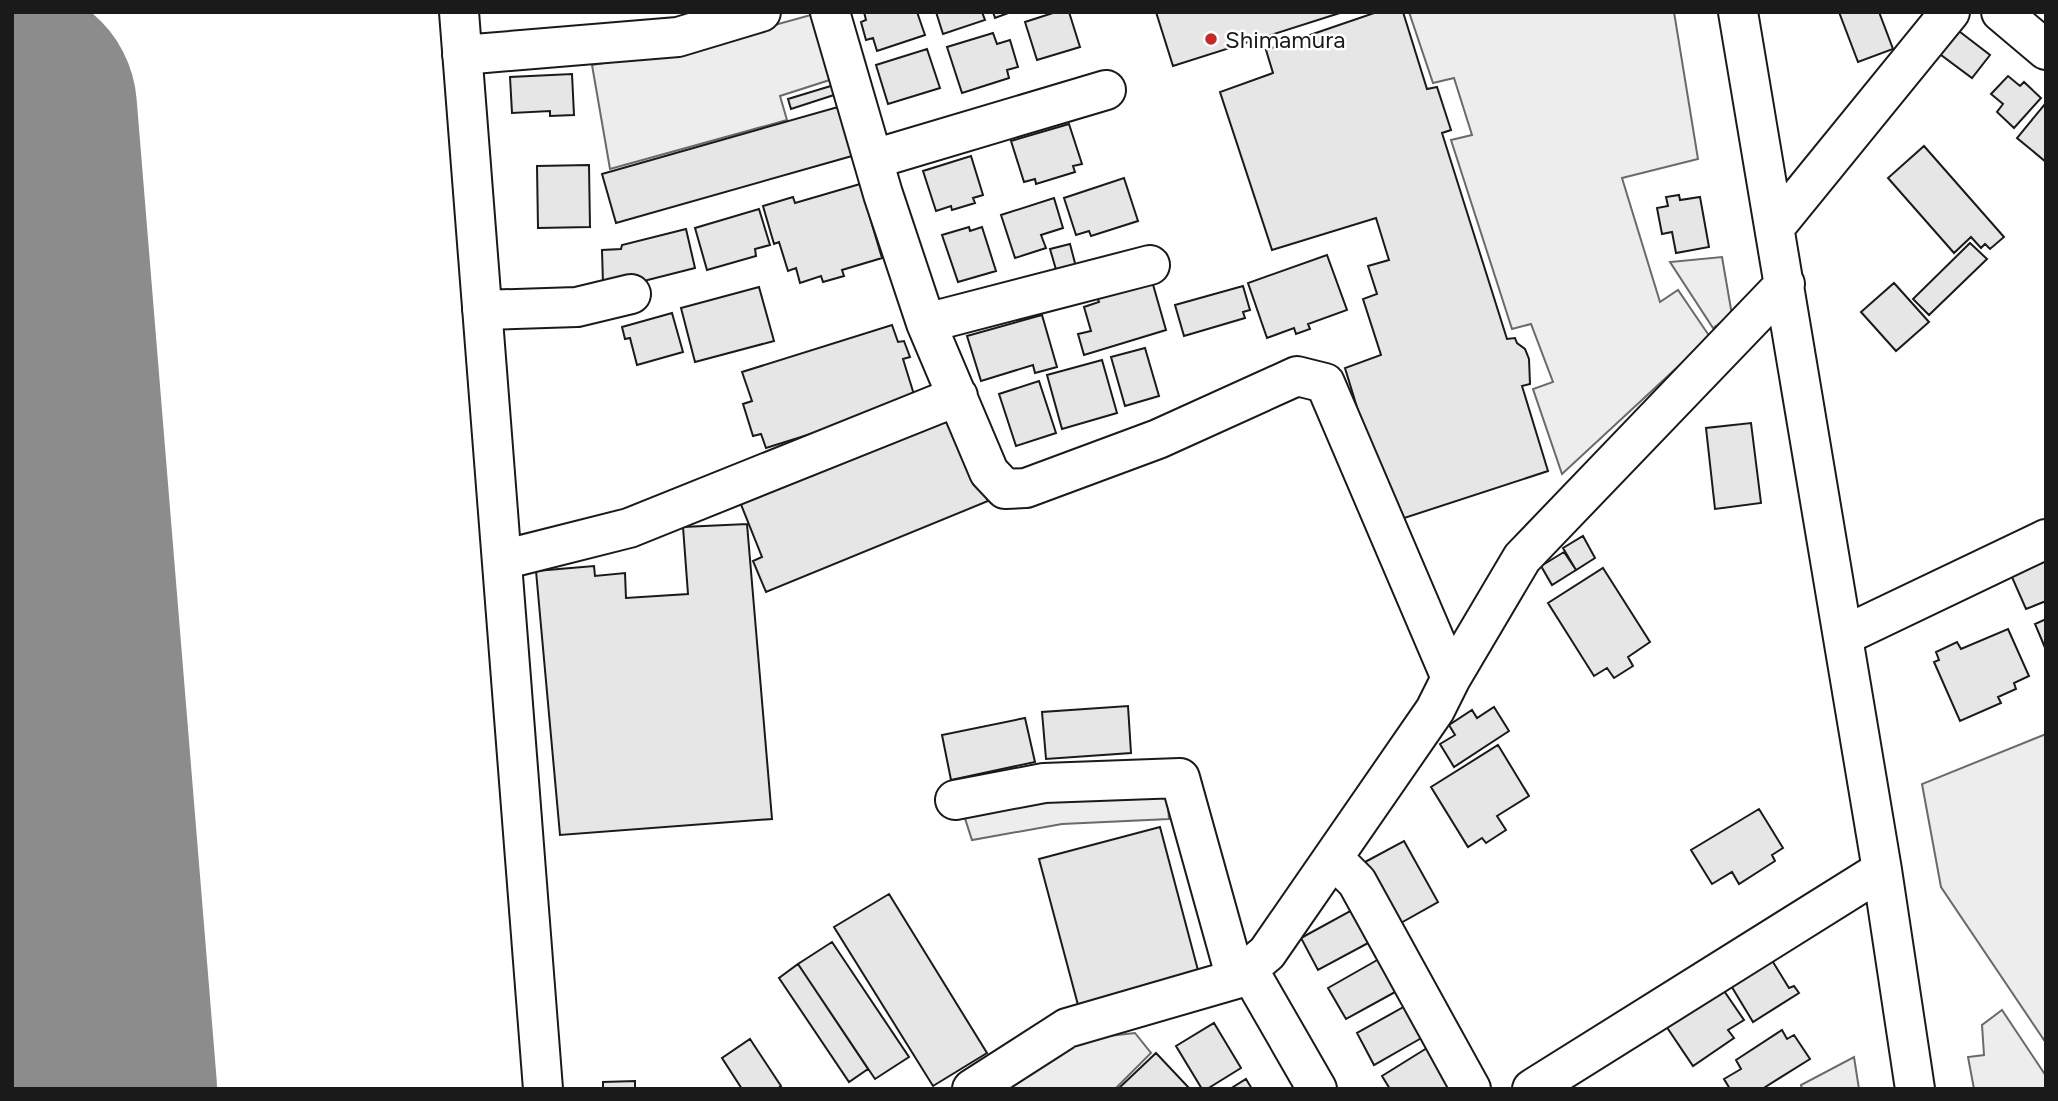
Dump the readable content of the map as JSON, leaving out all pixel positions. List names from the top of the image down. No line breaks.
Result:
{"places":["Shimamura"]}
